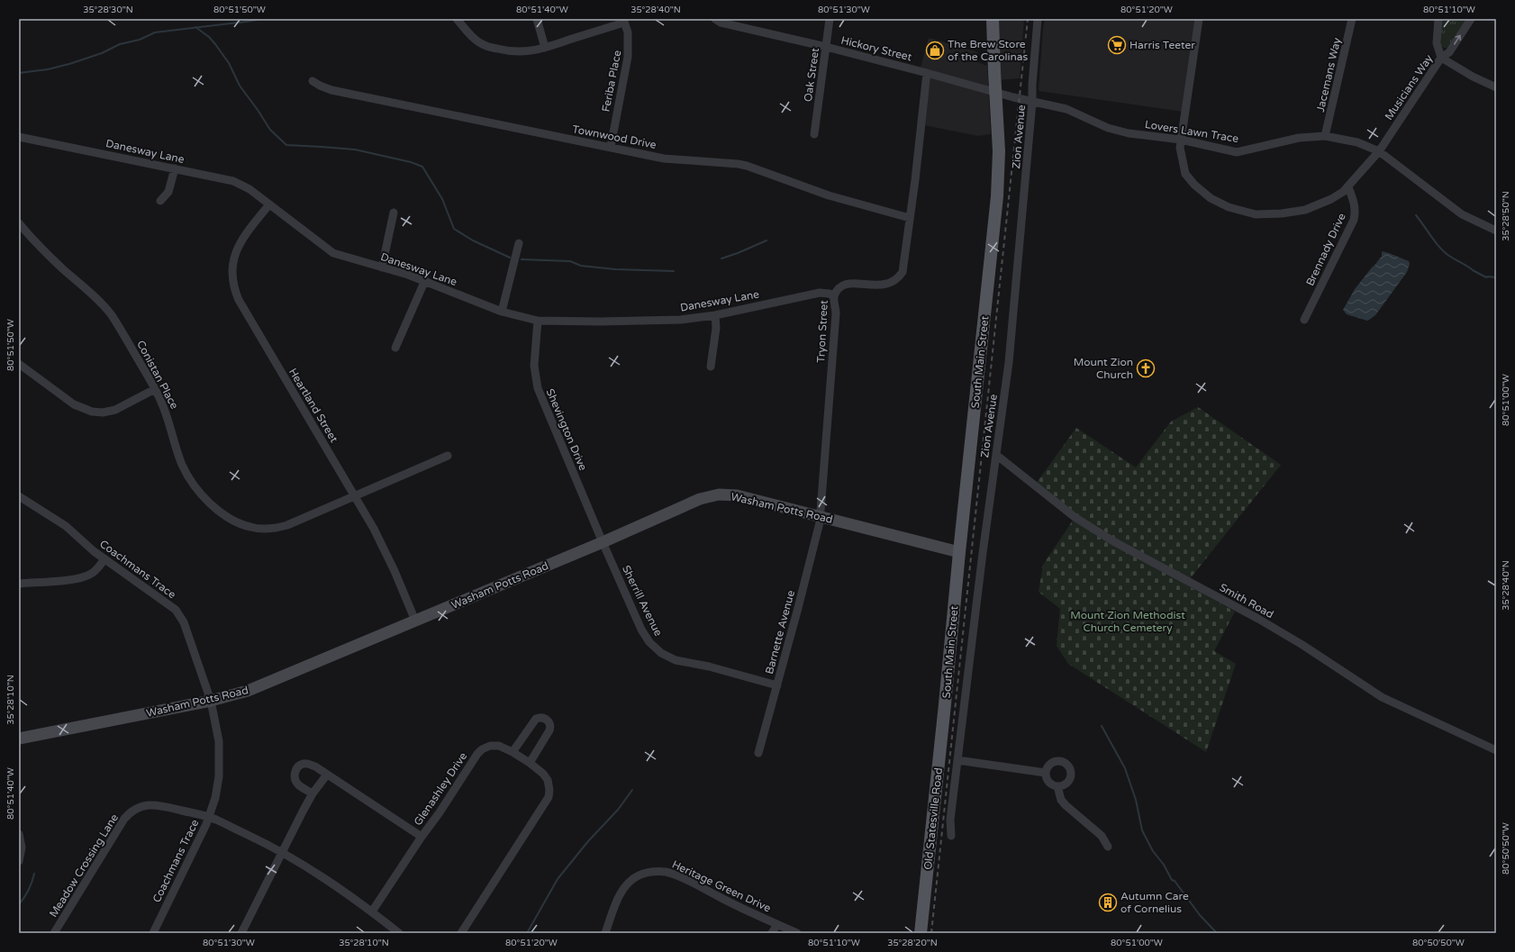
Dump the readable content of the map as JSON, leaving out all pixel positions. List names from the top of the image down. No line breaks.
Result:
{"streets":{"main road":["South Main Street","Old Statesville Road"],"street":["Hickory Street","Oak Street","Jacemans Way","Feriba Place","Musicians Way","Lovers Lawn Trace","Townwood Drive","Zion Avenue","Danesway Lane","Brennady Drive","Tryon Street","Conistan Place","Heartland Street","Shevington Drive","Washam Potts Road","Coachmans Trace","Sherrill Avenue","Smith Road","Barnette Avenue","Glenashley Drive","Meadow Crossing Lane","Heritage Green Drive"]},"crossings":[["Hickory Street","Oak Street"],["Hickory Street","Lovers Lawn Trace"],["Hickory Street","Zion Avenue"],["Hickory Street","Tryon Street"],["Hickory Street","South Main Street"],["Jacemans Way","Lovers Lawn Trace"],["Feriba Place","Townwood Drive"],["Musicians Way","Lovers Lawn Trace"],["Musicians Way","Brennady Drive"],["Lovers Lawn Trace","Zion Avenue"],["Townwood Drive","Tryon Street"],["Zion Avenue","Smith Road"],["Danesway Lane","Tryon Street"],["Danesway Lane","Heartland Street"],["Danesway Lane","Shevington Drive"],["Tryon Street","Washam Potts Road"],["Tryon Street","Barnette Avenue"],["South Main Street","Washam Potts Road"],["South Main Street","Old Statesville Road"],["Conistan Place","Heartland Street"],["Heartland Street","Washam Potts Road"],["Shevington Drive","Washam Potts Road"],["Shevington Drive","Sherrill Avenue"],["Washam Potts Road","Coachmans Trace"],["Washam Potts Road","Sherrill Avenue"],["Washam Potts Road","Barnette Avenue"],["Coachmans Trace","Meadow Crossing Lane"],["Sherrill Avenue","Barnette Avenue"],["Glenashley Drive","Meadow Crossing Lane"]],"parks":["Mount Zion Methodist Church Cemetery"],"places":{"supermarket":["Harris Teeter"],"shop":["The Brew Store of the Carolinas"],"church":["Mount Zion Church"],"building":["Autumn Care of Cornelius"]},"coordinates":["35°28'30\"N","80°51'50\"W","80°51'40\"W","35°28'40\"N","80°51'30\"W","80°51'20\"W","80°51'10\"W","35°28'50\"N","80°51'00\"W","35°28'10\"N","80°50'50\"W","35°28'20\"N"]}
